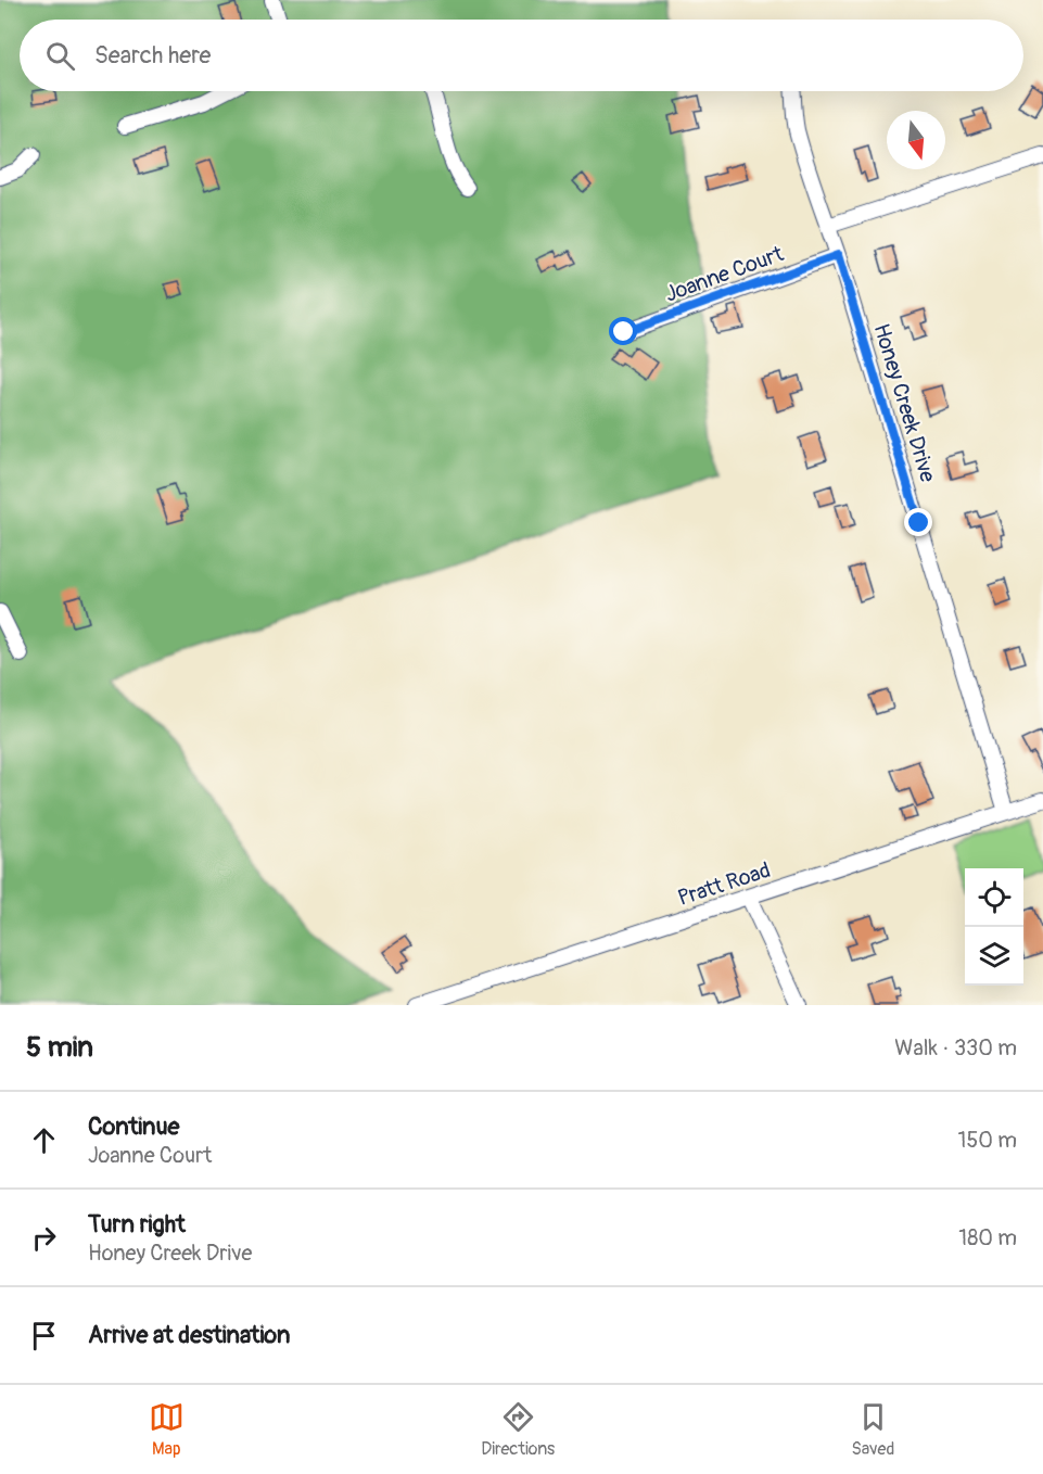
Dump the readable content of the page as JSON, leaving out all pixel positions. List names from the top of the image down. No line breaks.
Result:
{"streets":{"street":["Joanne Court","Honey Creek Drive","Pratt Road"]},"crossings":[["Joanne Court","Honey Creek Drive"],["Honey Creek Drive","Pratt Road"]],"north":"bottom","page":{"search":"Search here","heading":["5 min","Walk · 330 m"],"list":[["Continue","Joanne Court","150 m"],["Turn right","Honey Creek Drive","180 m"],"Arrive at destination"],"nav":["Map","Directions","Saved"]}}
